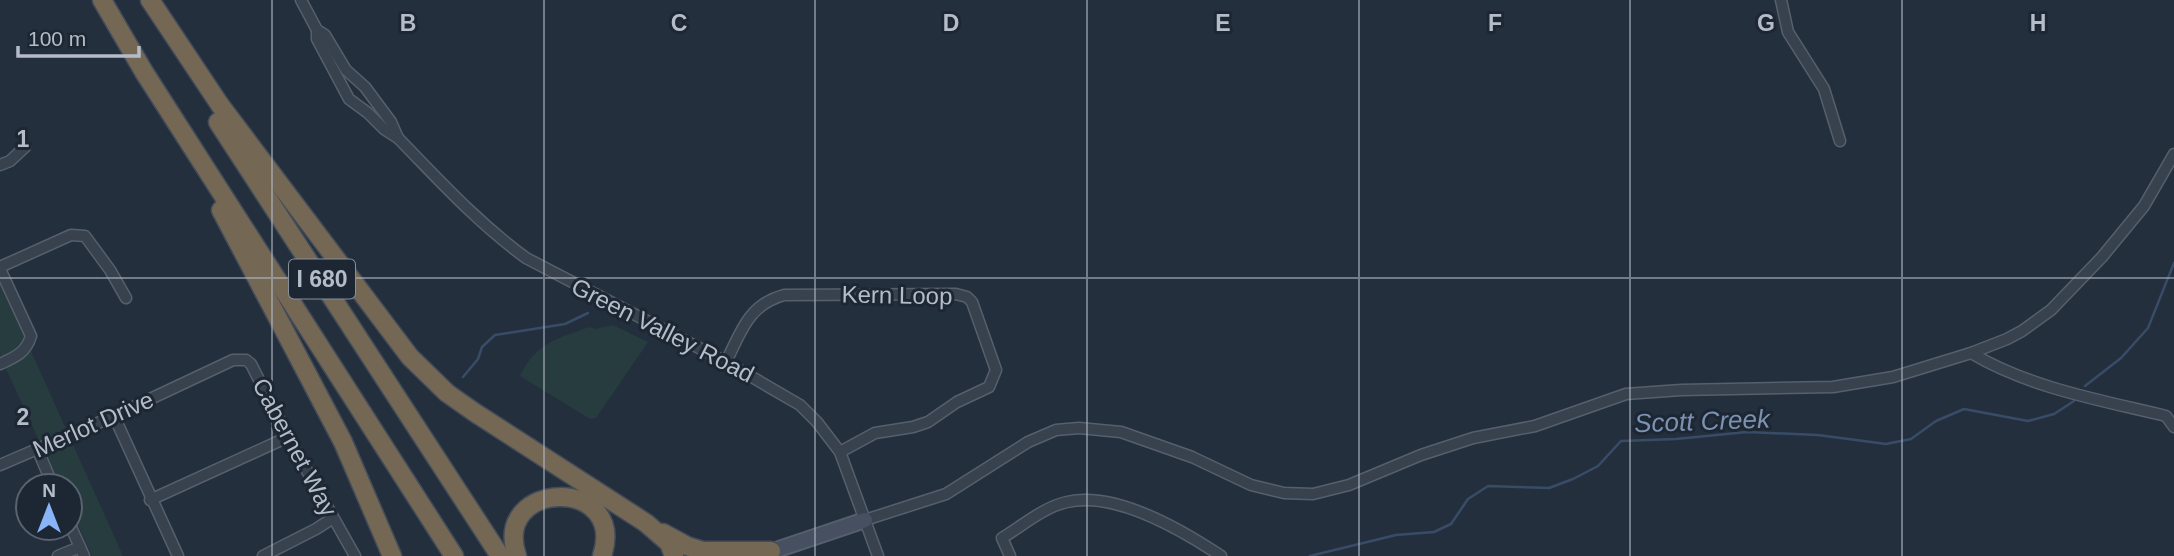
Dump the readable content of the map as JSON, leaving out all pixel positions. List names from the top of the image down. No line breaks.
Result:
{"streets":{"highway":["I 680"],"street":["Kern Loop","Green Valley Road","Merlot Drive","Cabernet Way"]},"crossings":[["Kern Loop","Green Valley Road"],["Merlot Drive","Cabernet Way"]],"water":["Scott Creek"],"scale_bar":"100 m","north":"top","grid":{"columns":["B","C","D","E","F","G","H"],"rows":["1","2"]}}
